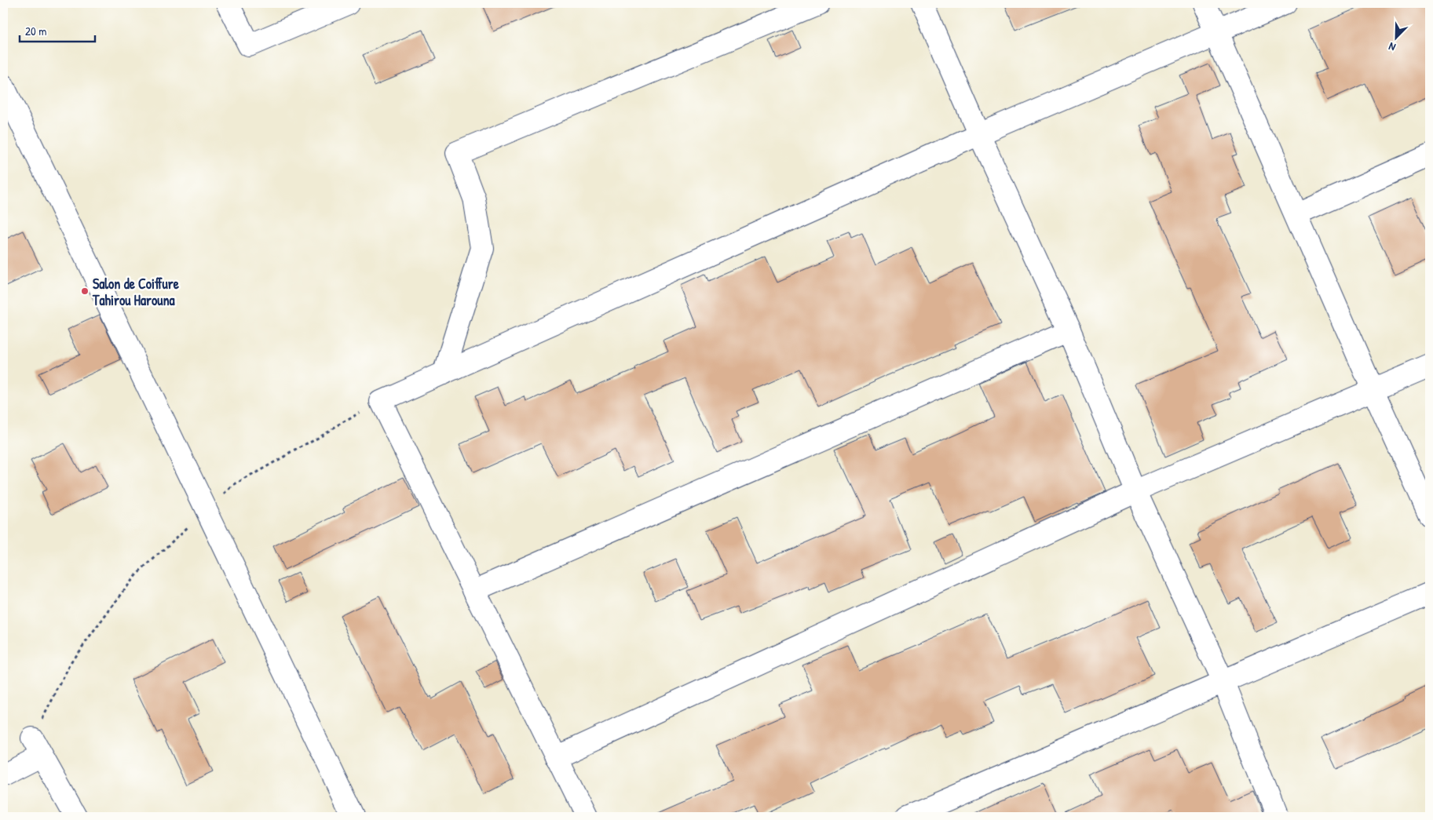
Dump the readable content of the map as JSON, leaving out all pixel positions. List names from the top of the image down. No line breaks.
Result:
{"places":["Salon de Coiffure Tahirou Harouna"],"scale_bar":"20 m","north":"bottom left"}
